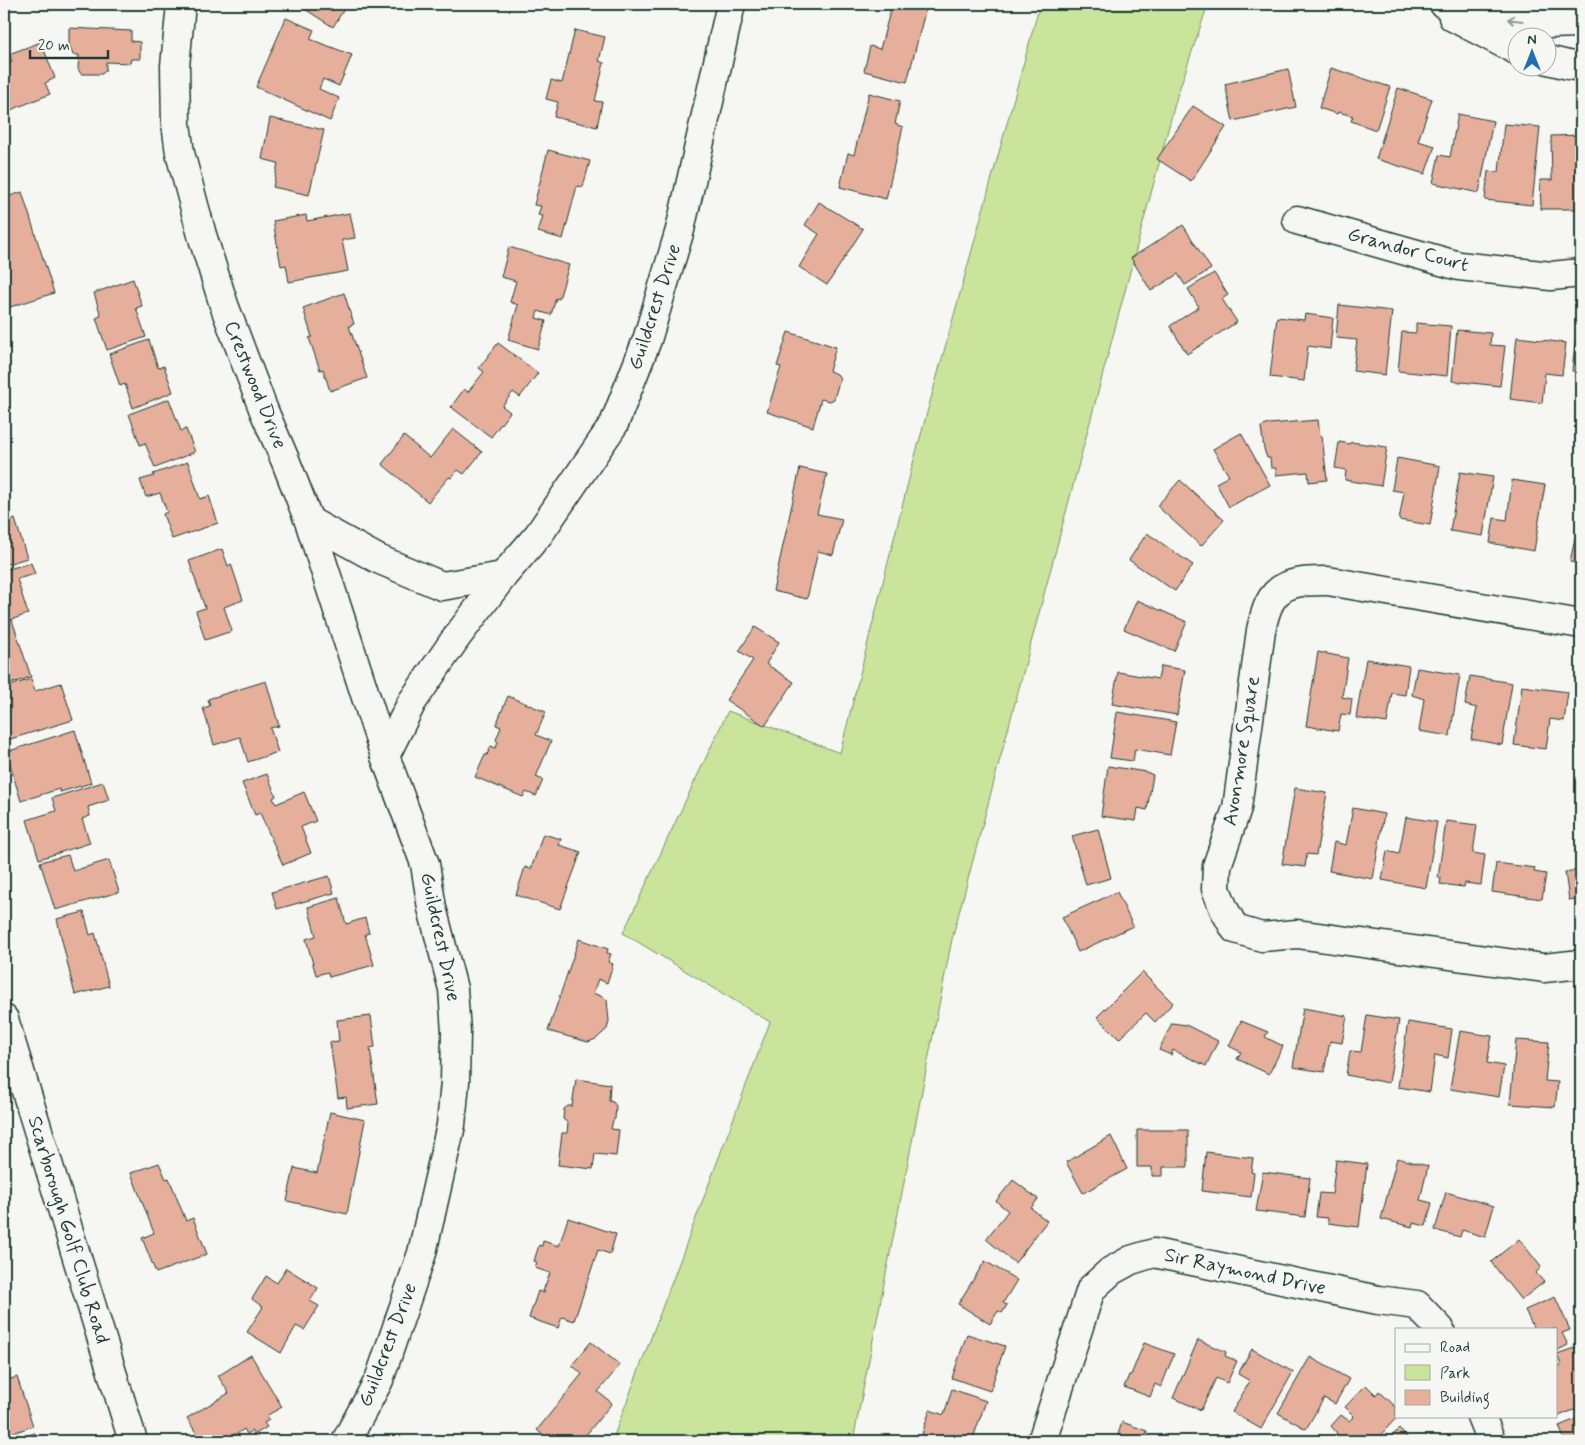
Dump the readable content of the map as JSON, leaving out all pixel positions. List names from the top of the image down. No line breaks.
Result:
{"streets":{"street":["Grandor Court","Guildcrest Drive","Crestwood Drive","Avonmore Square","Scarborough Golf Club Road","Sir Raymond Drive"]},"crossings":[["Guildcrest Drive","Crestwood Drive"]],"legend":["Road","Park","Building"],"scale_bar":"20 m","north":"top"}
